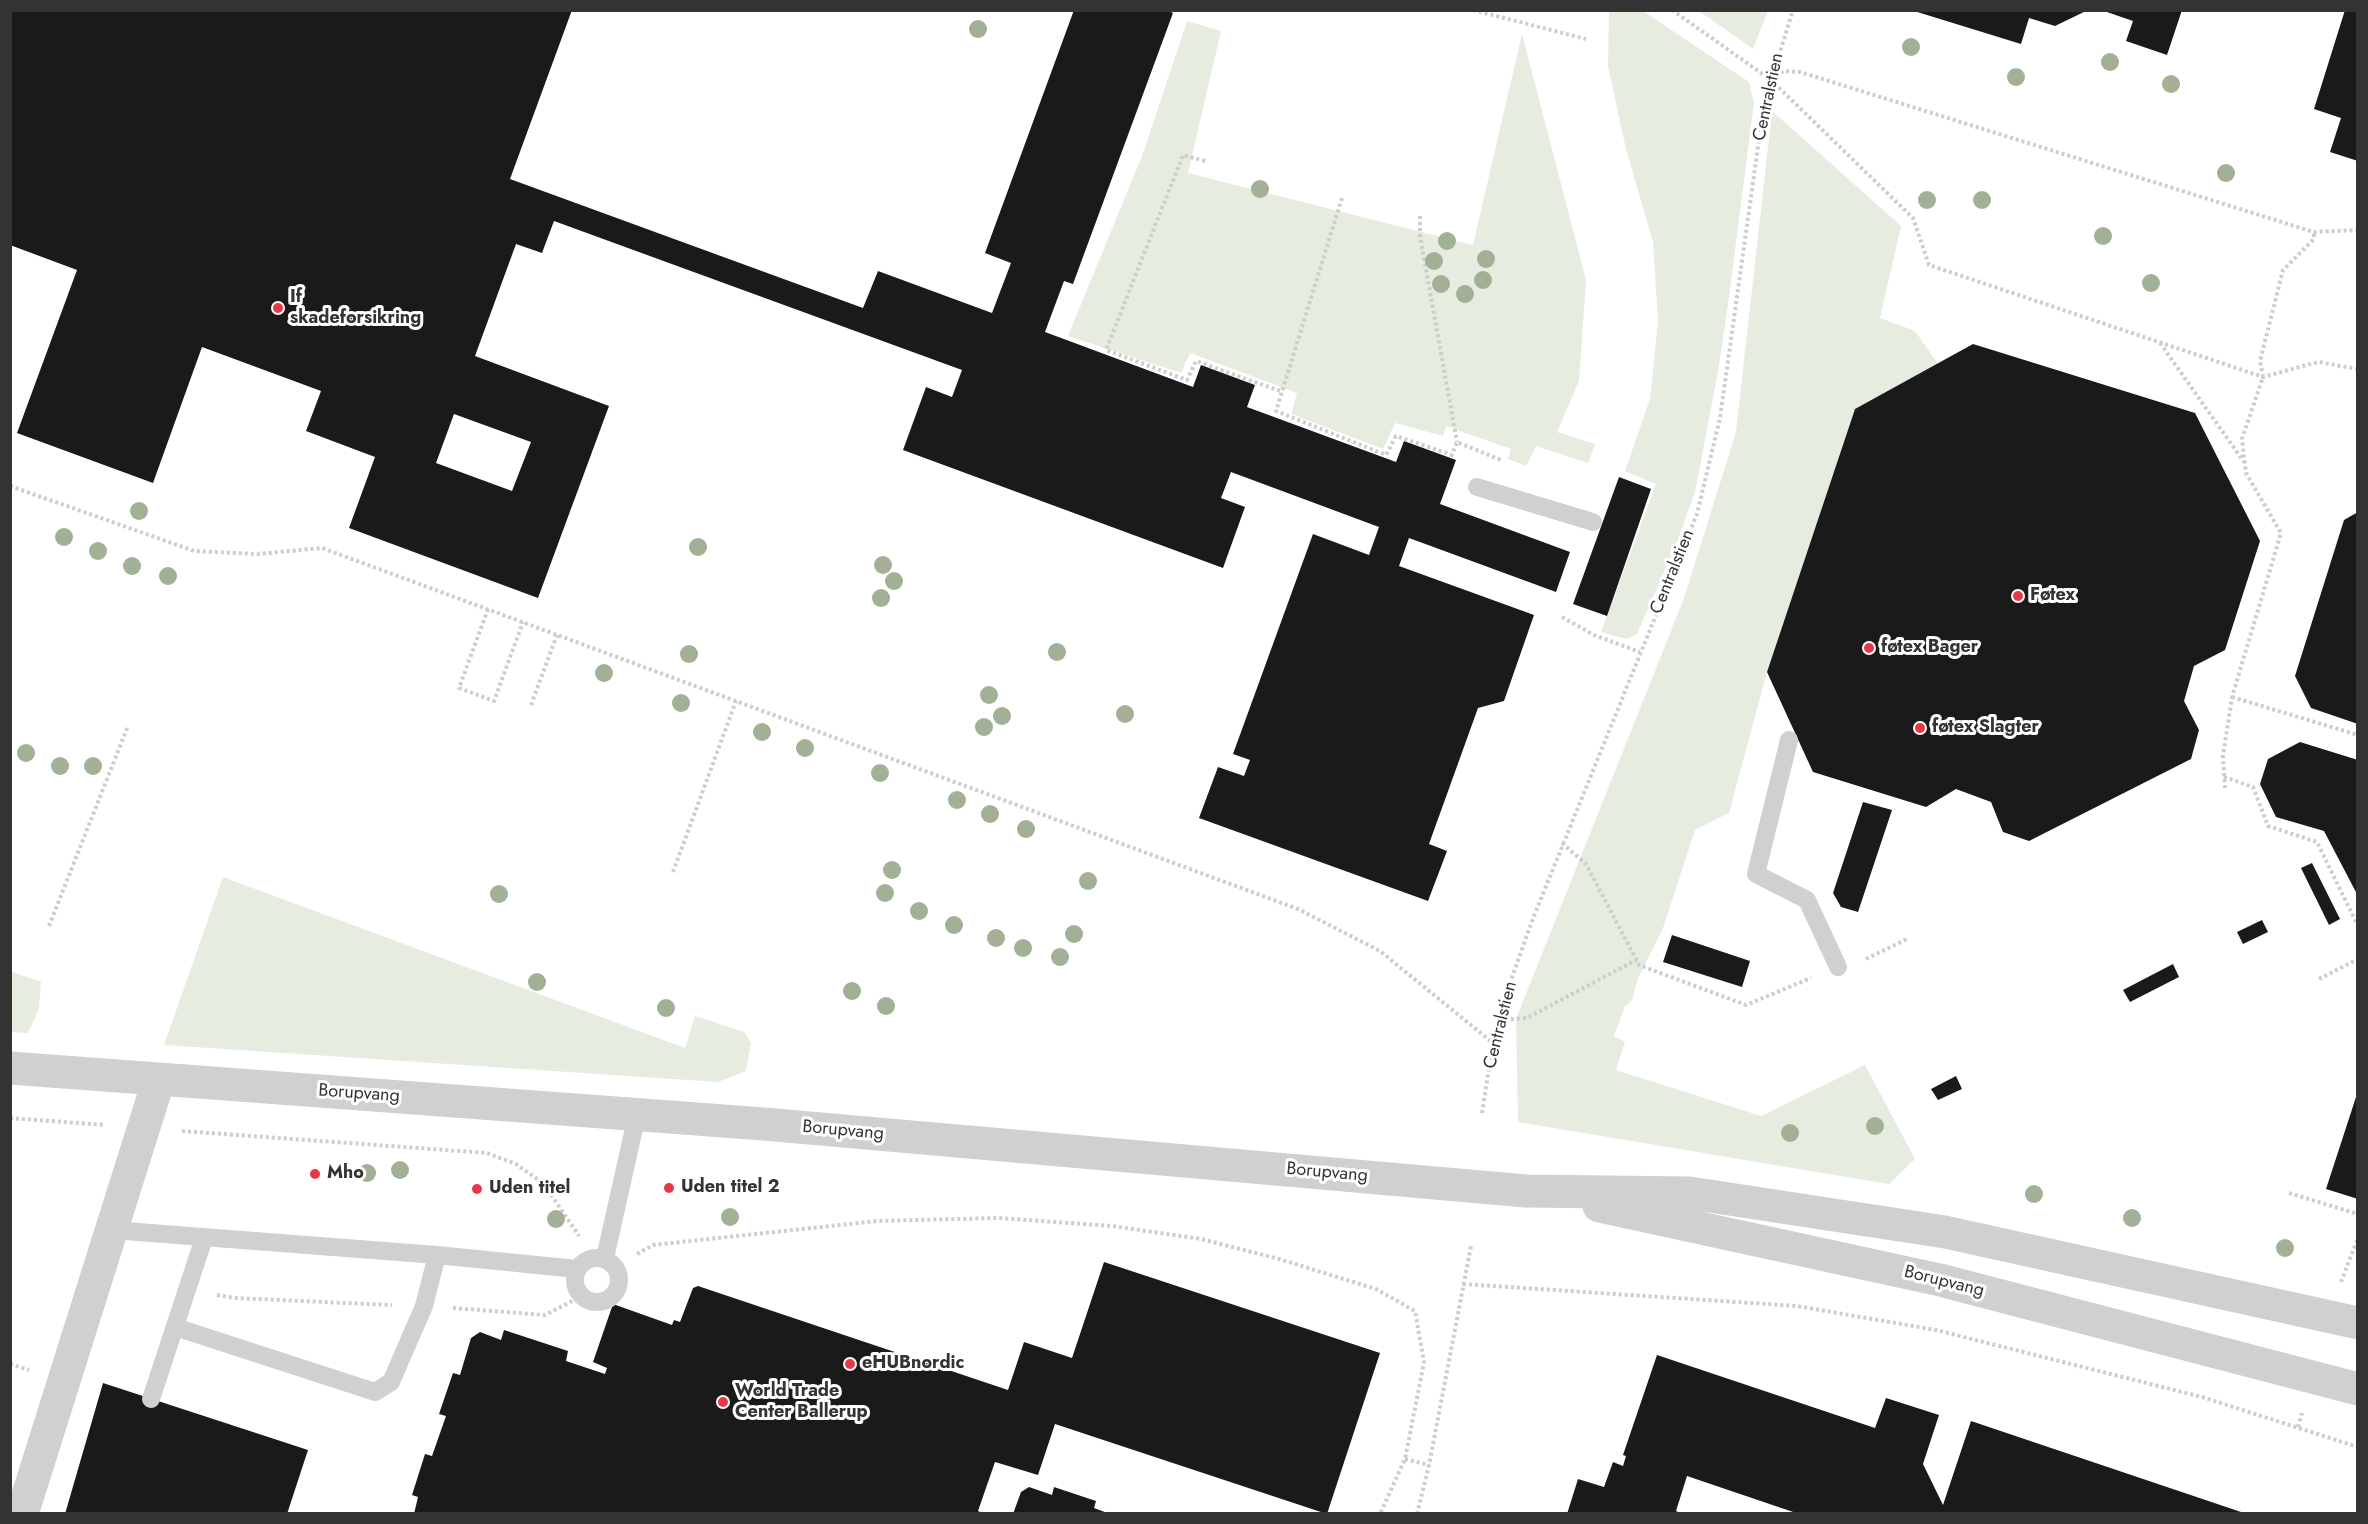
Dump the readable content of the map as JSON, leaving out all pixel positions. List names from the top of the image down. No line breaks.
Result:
{"streets":{"street":["Borupvang"],"path":["Centralstien"]},"places":["If skadeforsikring","Føtex","føtex Bager","føtex Slagter","Mho","Uden titel 2","Uden titel","eHUBnordic","World Trade Center Ballerup"]}
